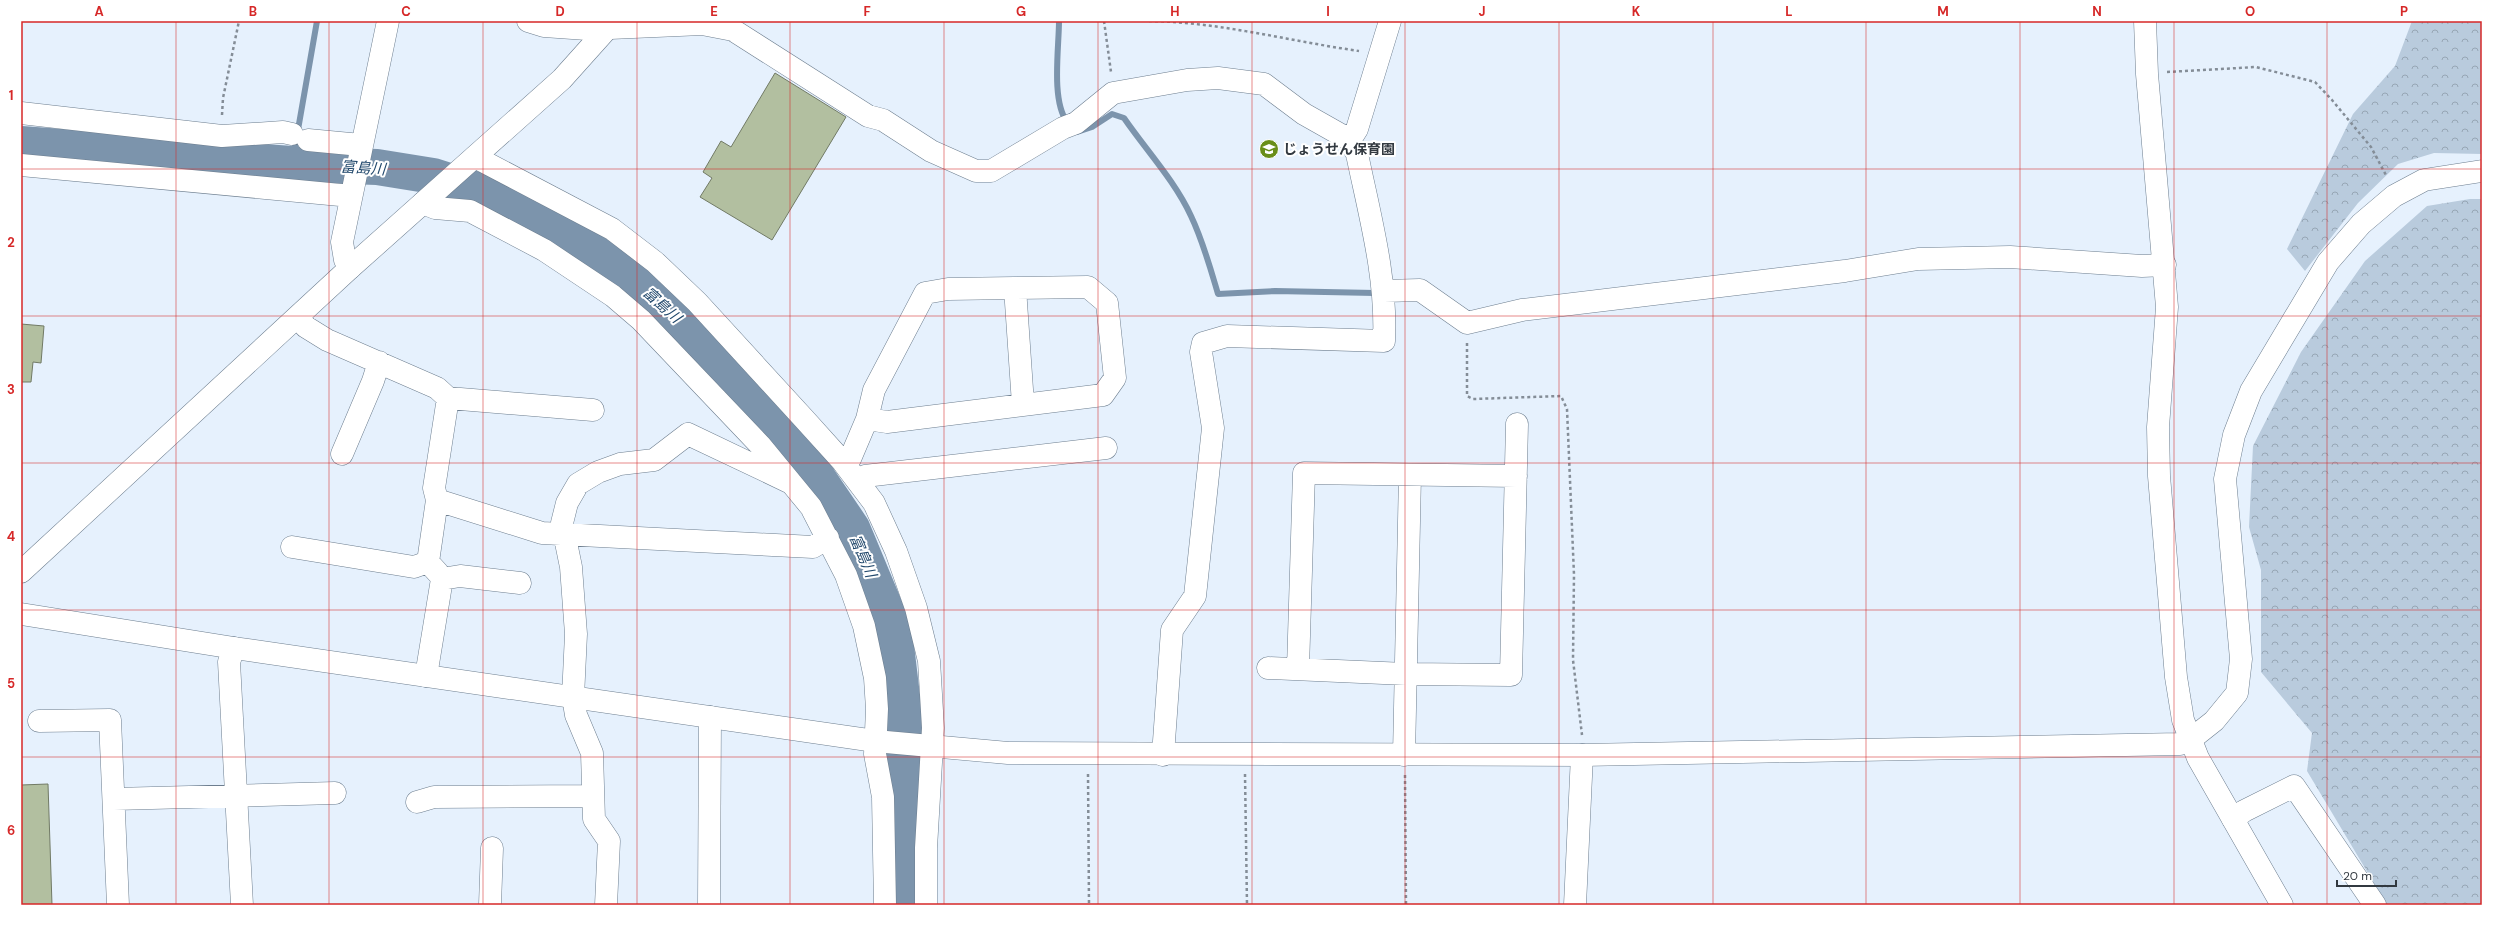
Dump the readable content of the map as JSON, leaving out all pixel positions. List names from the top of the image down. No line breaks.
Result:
{"water":["富島川"],"places":{"school or university":["じょうせん保育園"]},"scale_bar":"20 m","grid":{"columns":["A","B","C","D","E","F","G","H","I","J","K","L","M","N","O","P"],"rows":["1","2","3","4","5","6"]}}
